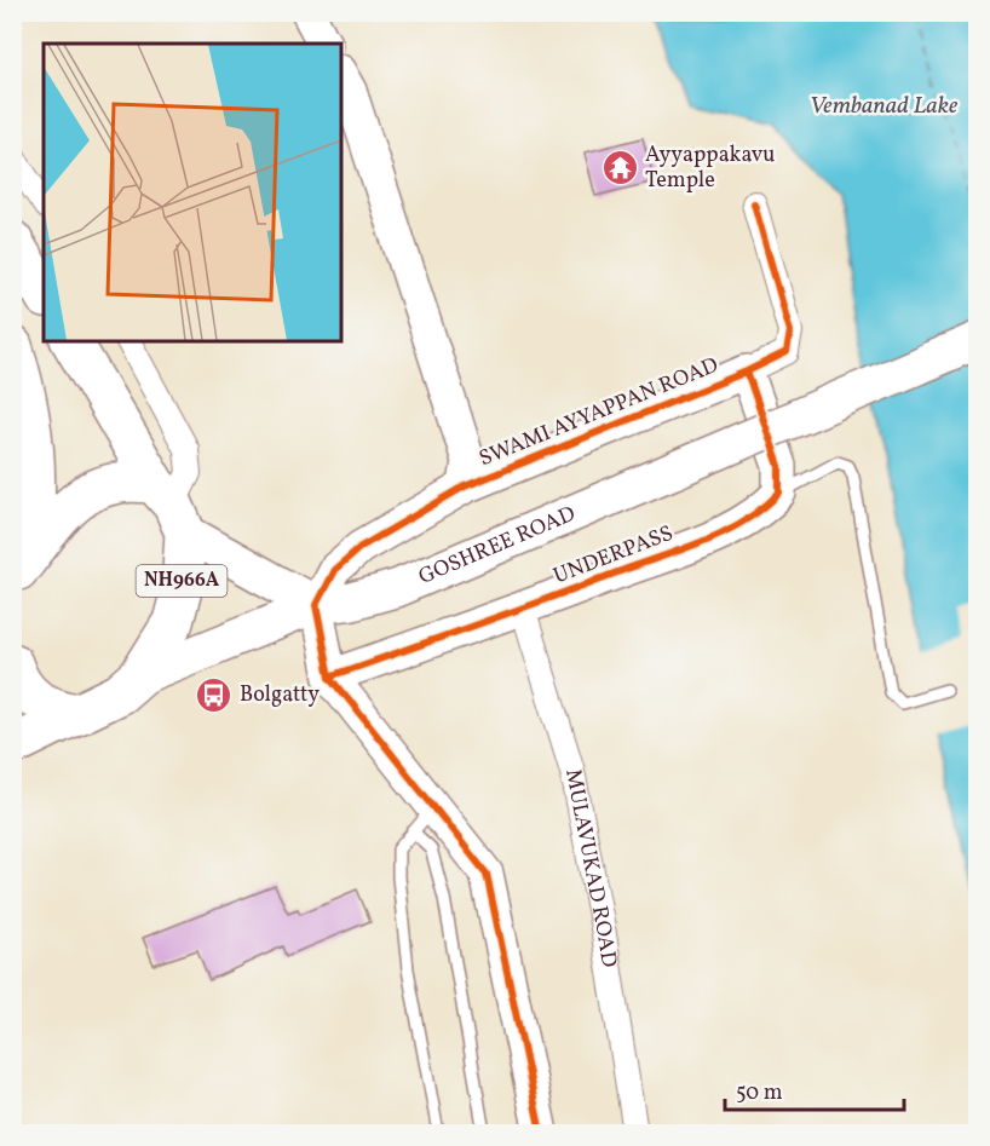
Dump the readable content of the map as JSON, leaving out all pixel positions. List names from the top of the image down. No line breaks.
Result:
{"streets":{"highway":["NH966A"],"main road":["GOSHREE ROAD"],"street":["SWAMI AYYAPPAN ROAD","UNDERPASS","MULAVUKAD ROAD"]},"crossings":[["GOSHREE ROAD","NH966A"],["UNDERPASS","MULAVUKAD ROAD"]],"water":["Vembanad Lake"],"places":{"temple":["Ayyappakavu Temple"],"bus stop":["Bolgatty"]},"scale_bar":"50 m"}
